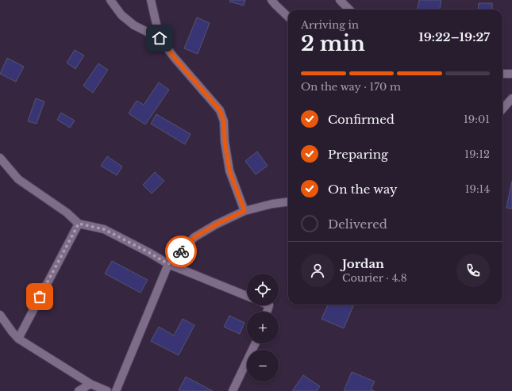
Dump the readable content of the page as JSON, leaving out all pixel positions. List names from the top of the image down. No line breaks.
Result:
{"page":{"heading":["2 min","Arriving in","19:22–19:27"],"panel":["Jordan","Courier · 4.8"],"bar":"On the way · 170 m","list":[["Confirmed","19:01"],["Preparing","19:12"],["On the way","19:14"],"Delivered"],"map_buttons":["+","−"]}}
